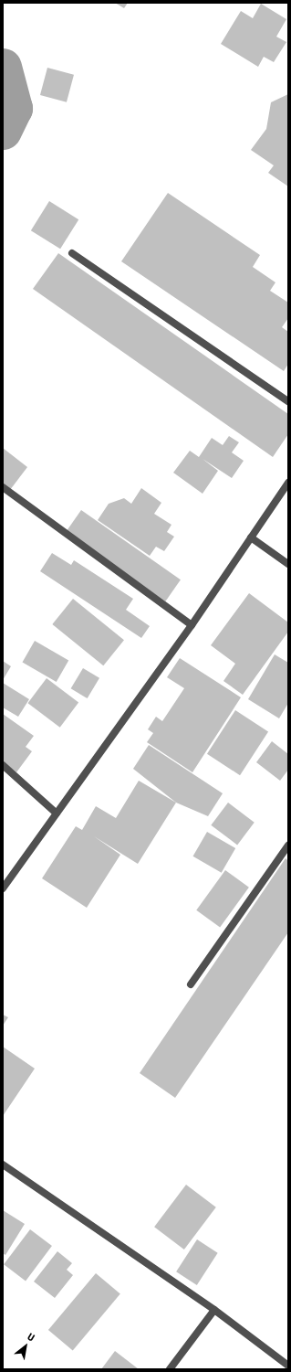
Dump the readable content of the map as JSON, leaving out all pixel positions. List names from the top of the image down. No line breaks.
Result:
{"north":"top right"}
